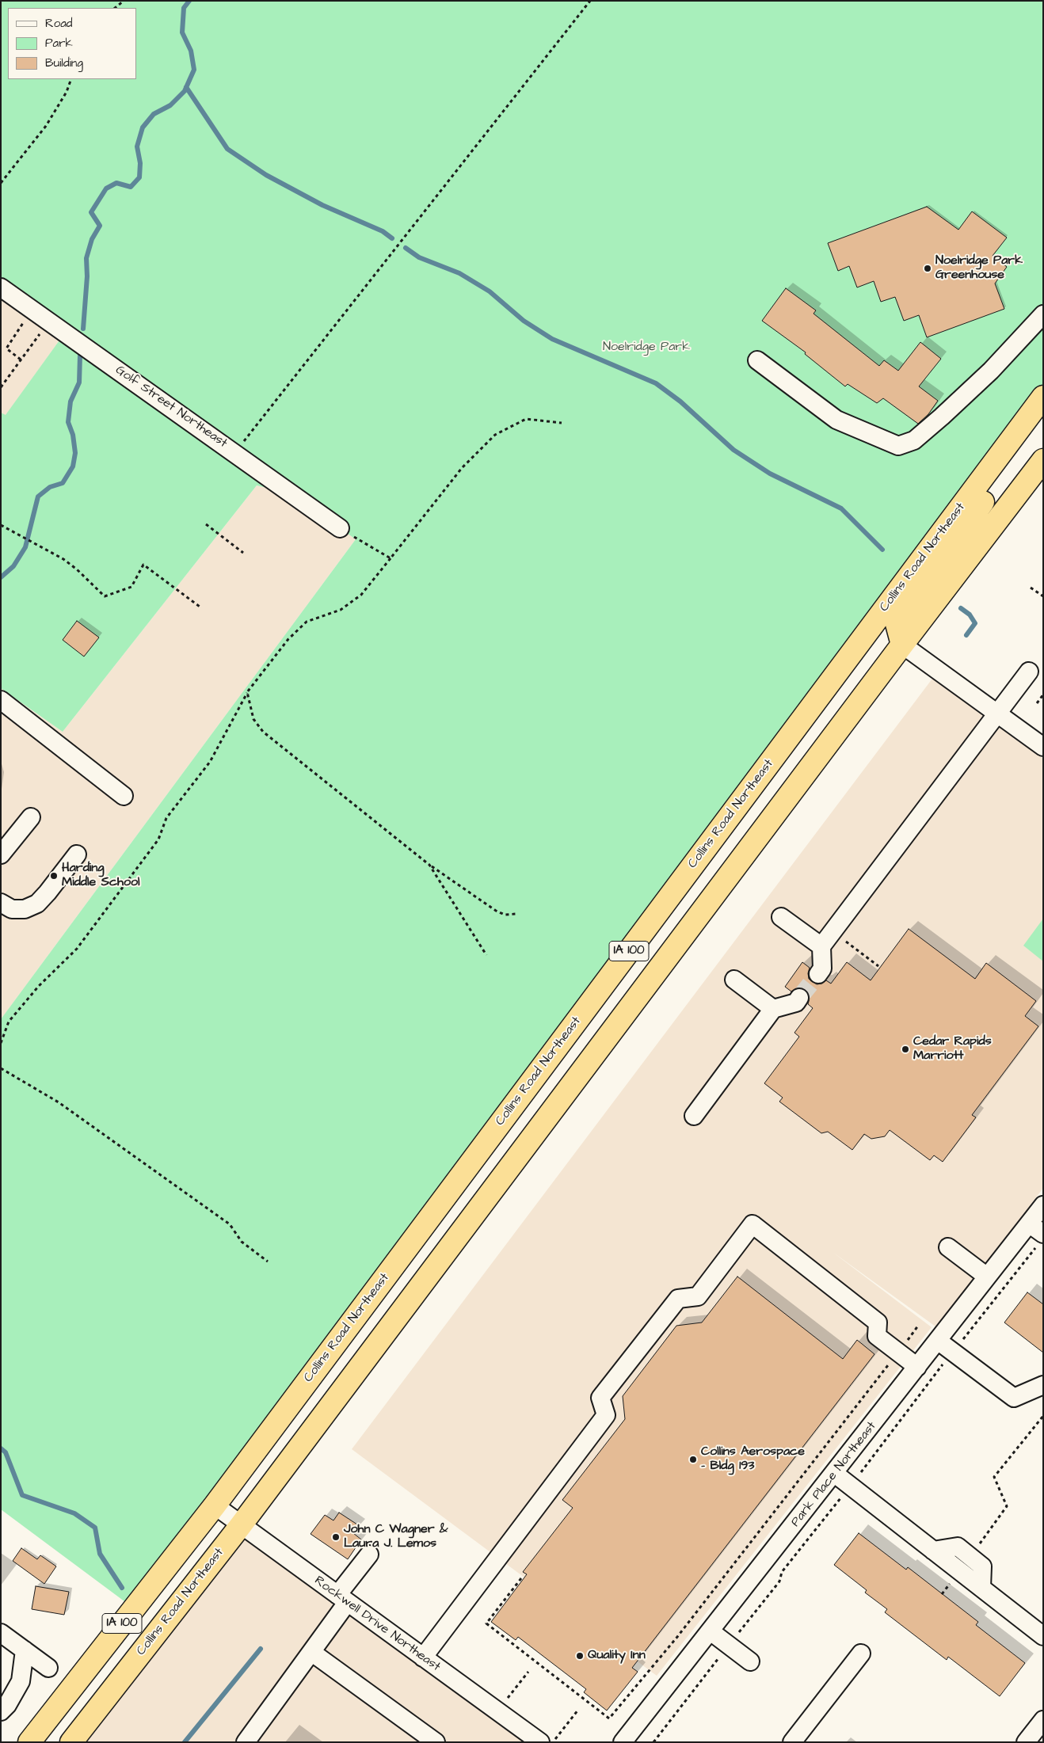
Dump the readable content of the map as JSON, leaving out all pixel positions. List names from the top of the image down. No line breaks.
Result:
{"streets":{"highway":["Collins Road Northeast","IA 100"],"street":["Golf Street Northeast","Park Place Northeast","Rockwell Drive Northeast"]},"crossings":[["Collins Road Northeast","Rockwell Drive Northeast"]],"parks":["Noelridge Park"],"places":["Noelridge Park Greenhouse","Harding Middle School","Cedar Rapids Marriott","Collins Aerospace - Bldg 193","John C Wagner & Laura J. Lemos","Quality Inn"],"legend":["Road","Park","Building"]}
